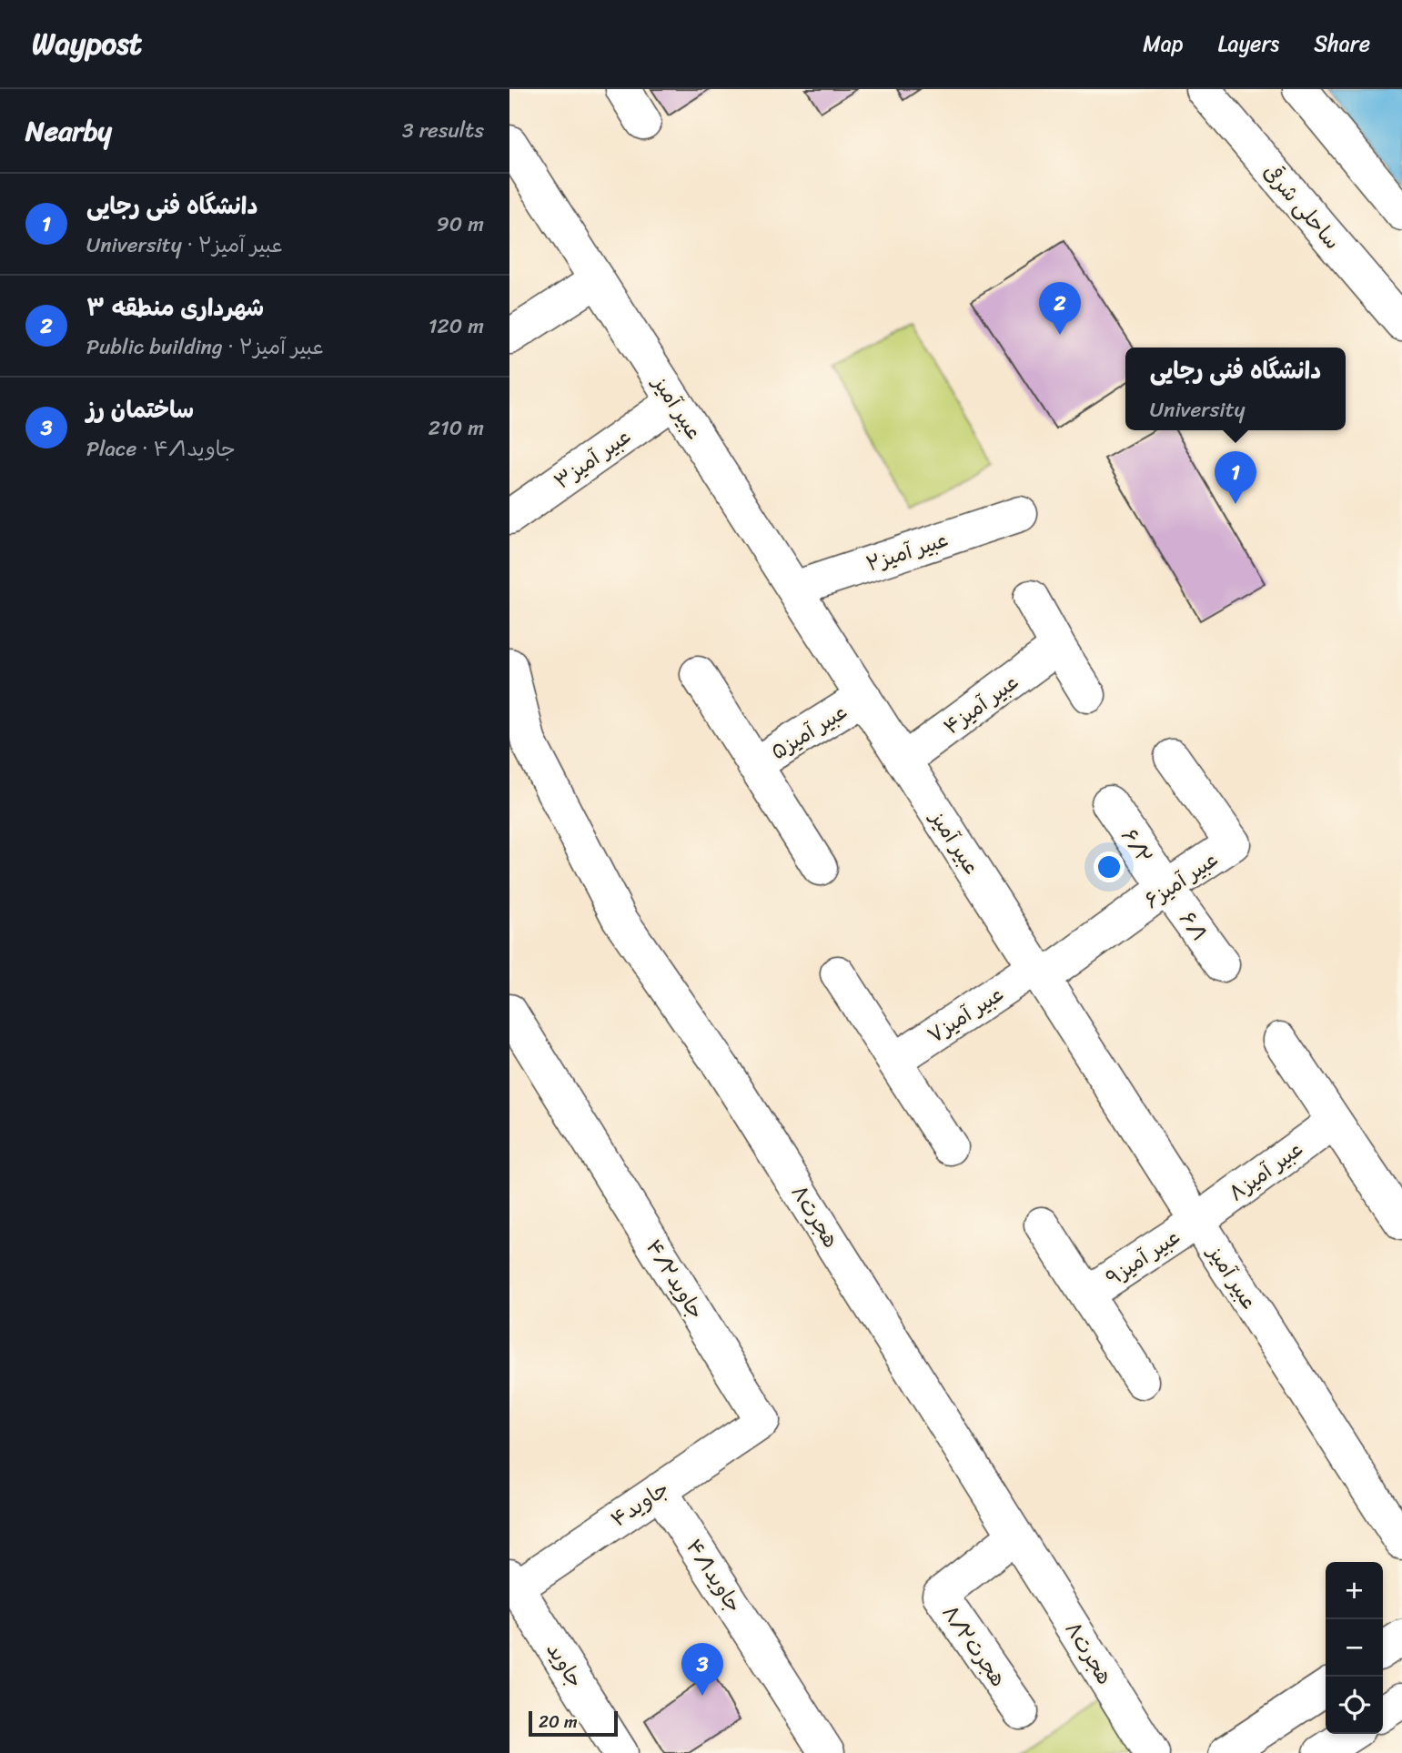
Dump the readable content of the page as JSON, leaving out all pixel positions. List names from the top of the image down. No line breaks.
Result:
{"streets":{"street":["ساحلی شرقی","عبیر آمیز","۳عبیر آمیز","۲عبیر آمیز","۴عبیر آمیز","۵عبیر آمیز","۶/۲","۶عبیر آمیز","۶/۱","۷عبیر آمیز","۸عبیر آمیز","هجرت۸","عبیر آمیز۹","۴/۲جاوید","۴جاوید","۴/۱جاوید","هجرت۸/۲","جاوید"]},"crossings":[["عبیر آمیز","۳عبیر آمیز"],["عبیر آمیز","۲عبیر آمیز"],["عبیر آمیز","۴عبیر آمیز"],["عبیر آمیز","۵عبیر آمیز"],["عبیر آمیز","۶عبیر آمیز"],["عبیر آمیز","۷عبیر آمیز"],["عبیر آمیز","۸عبیر آمیز"],["عبیر آمیز","عبیر آمیز۹"],["۶/۲","۶عبیر آمیز"],["۶/۲","۶/۱"],["۶عبیر آمیز","۶/۱"],["۶عبیر آمیز","۷عبیر آمیز"],["۸عبیر آمیز","عبیر آمیز۹"],["هجرت۸","هجرت۸/۲"],["۴/۲جاوید","۴جاوید"],["۴جاوید","۴/۱جاوید"],["۴جاوید","جاوید"]],"scale_bar":"20 m","page":{"header":"Waypost","nav":["Map","Layers","Share"],"heading":["Nearby","3 results"],"list":[{"mark":"1","name":"دانشگاه فنی رجایی","note":"University · ۲عبیر آمیز","value":"90 m"},{"mark":"2","name":"شهرداری منطقه ۳","note":"Public building · ۲عبیر آمیز","value":"120 m"},{"mark":"3","name":"ساختمان رز","note":"Place · ۴/۱جاوید","value":"210 m"}],"pins":["2","1","3"],"popup":["دانشگاه فنی رجایی","University"],"map_buttons":["+","−"],"scale":"20 m"}}
